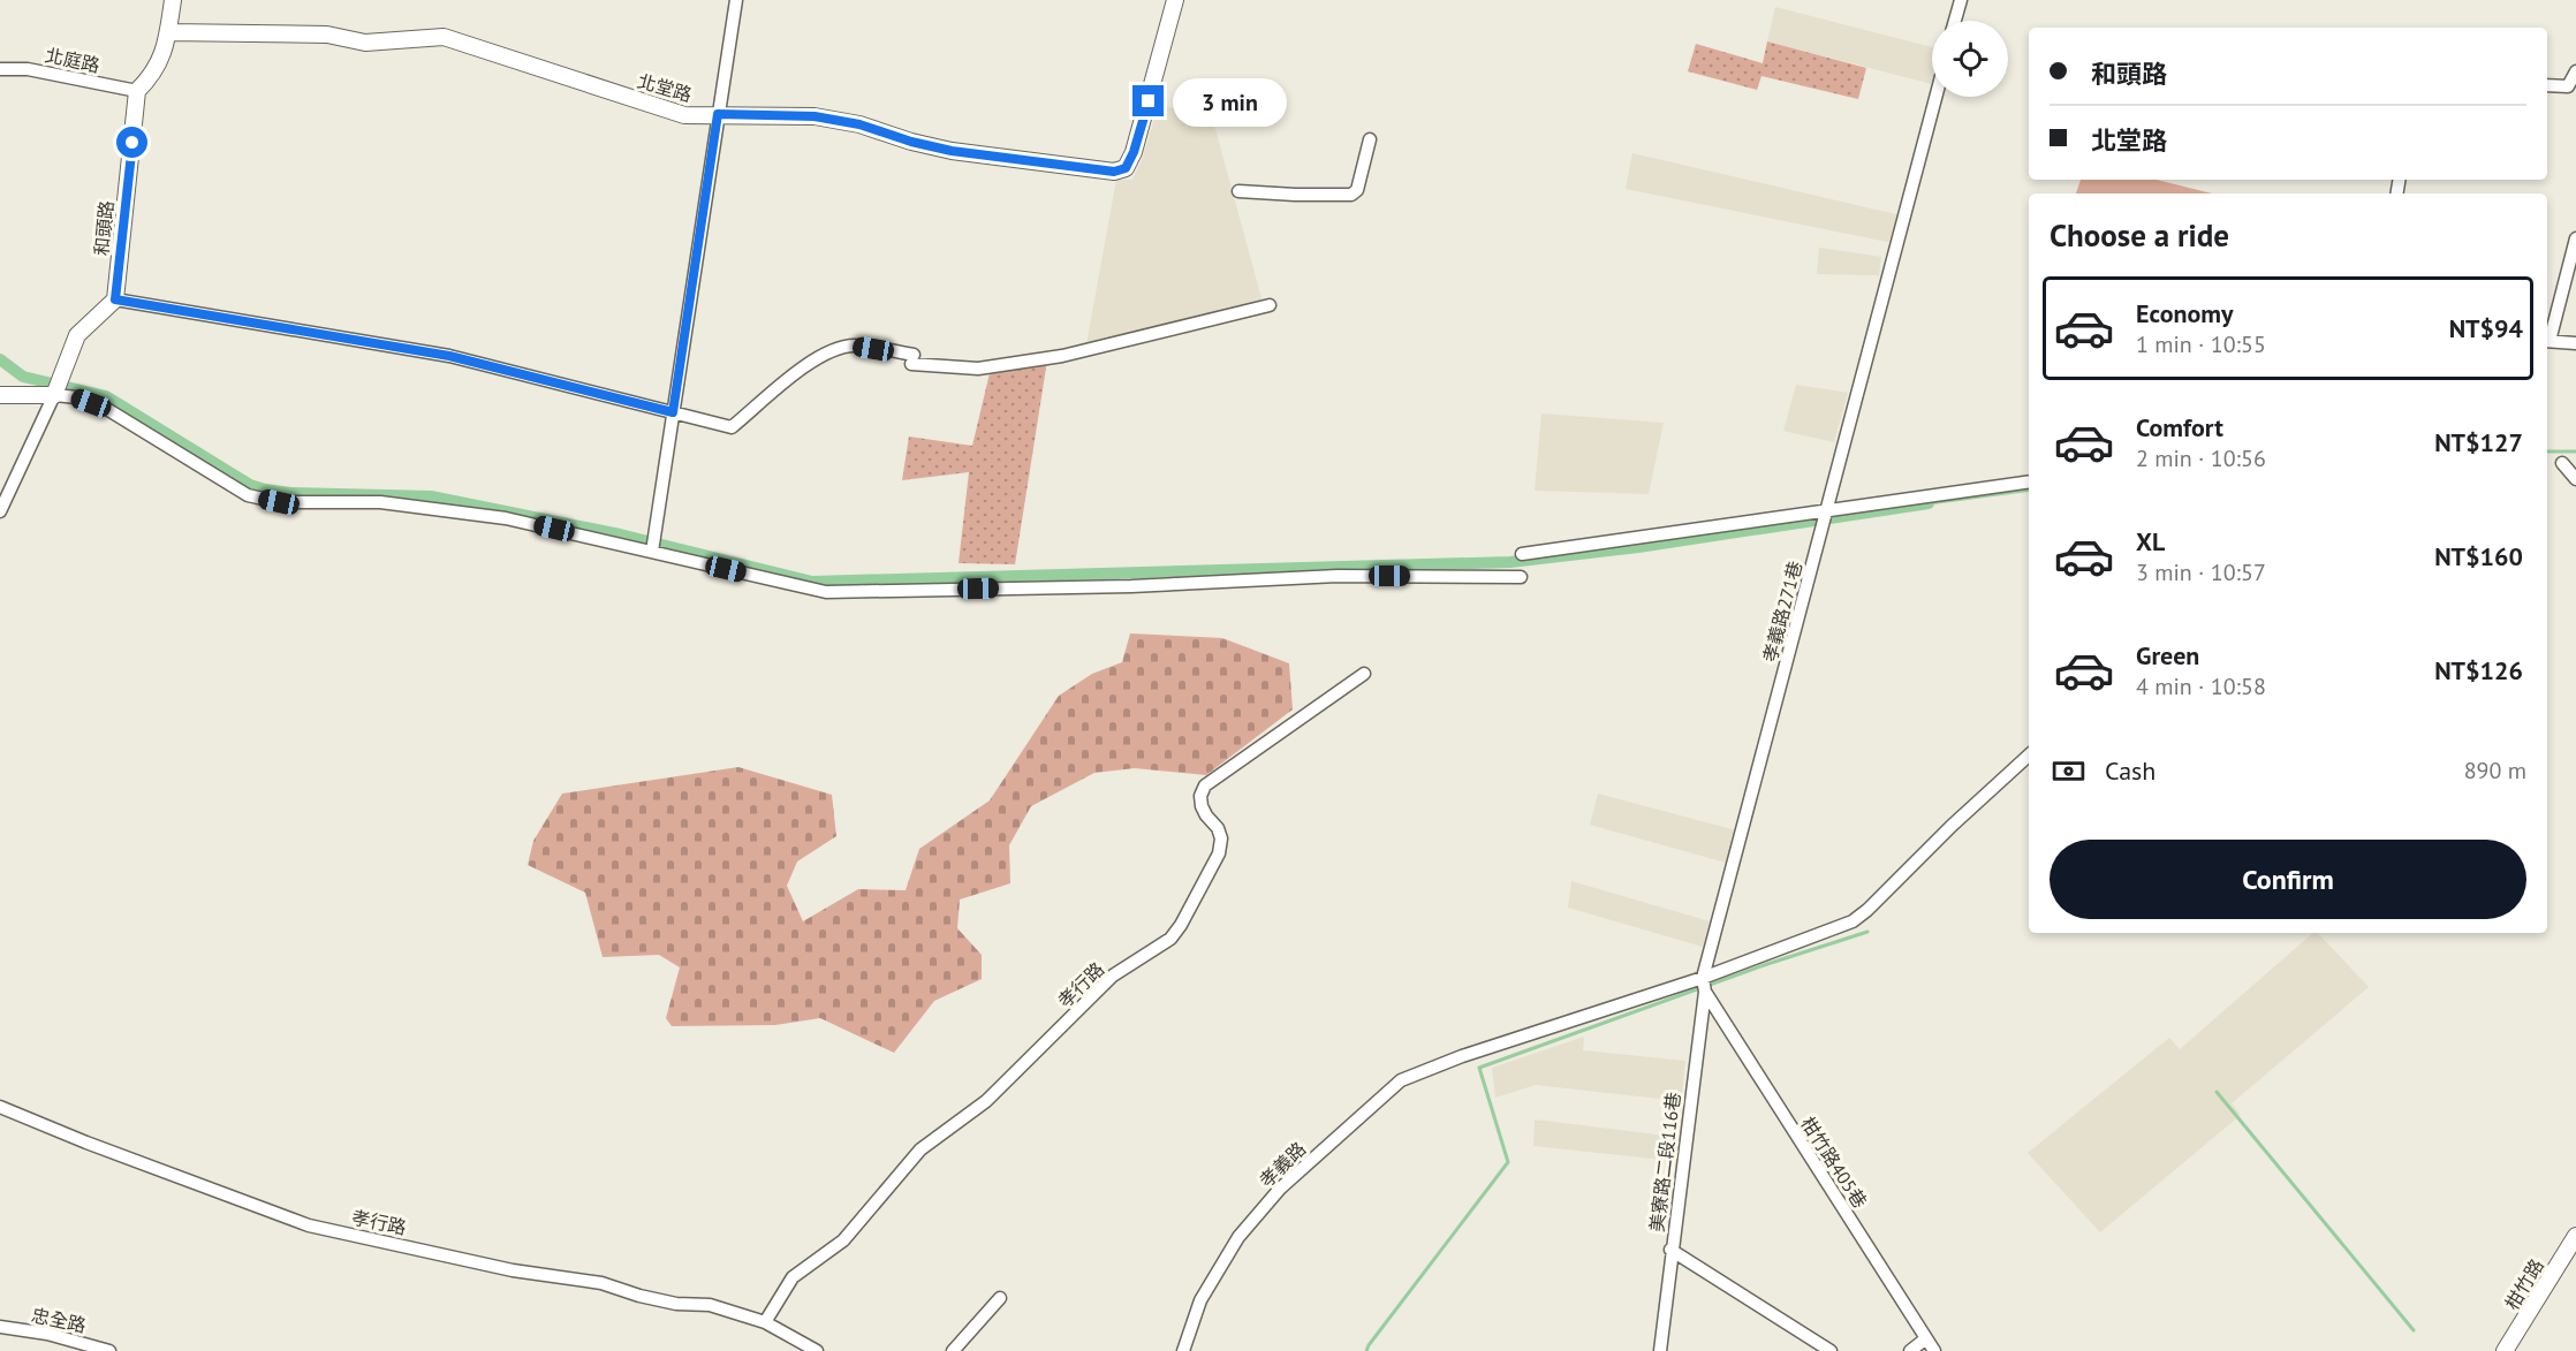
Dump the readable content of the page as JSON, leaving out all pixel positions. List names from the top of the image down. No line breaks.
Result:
{"streets":{"street":["北庭路","北堂路","和頭路","孝義路271巷","孝行路","美寮路二段116巷","柑竹路405巷","孝義路","柑竹路","忠全路"]},"crossings":[["北庭路","和頭路"],["孝義路271巷","美寮路二段116巷"],["孝義路271巷","孝義路"],["美寮路二段116巷","柑竹路405巷"],["美寮路二段116巷","孝義路"]],"page":{"banner":["和頭路","北堂路"],"bubble":"3 min","heading":"Choose a ride","list":[{"name":"Economy","note":"1 min · 10:55","value":"NT$94"},{"name":"Comfort","note":"2 min · 10:56","value":"NT$127"},{"name":"XL","note":"3 min · 10:57","value":"NT$160"},{"name":"Green","note":"4 min · 10:58","value":"NT$126"}],"pay":["Cash","890 m"],"buttons":"Confirm"}}
